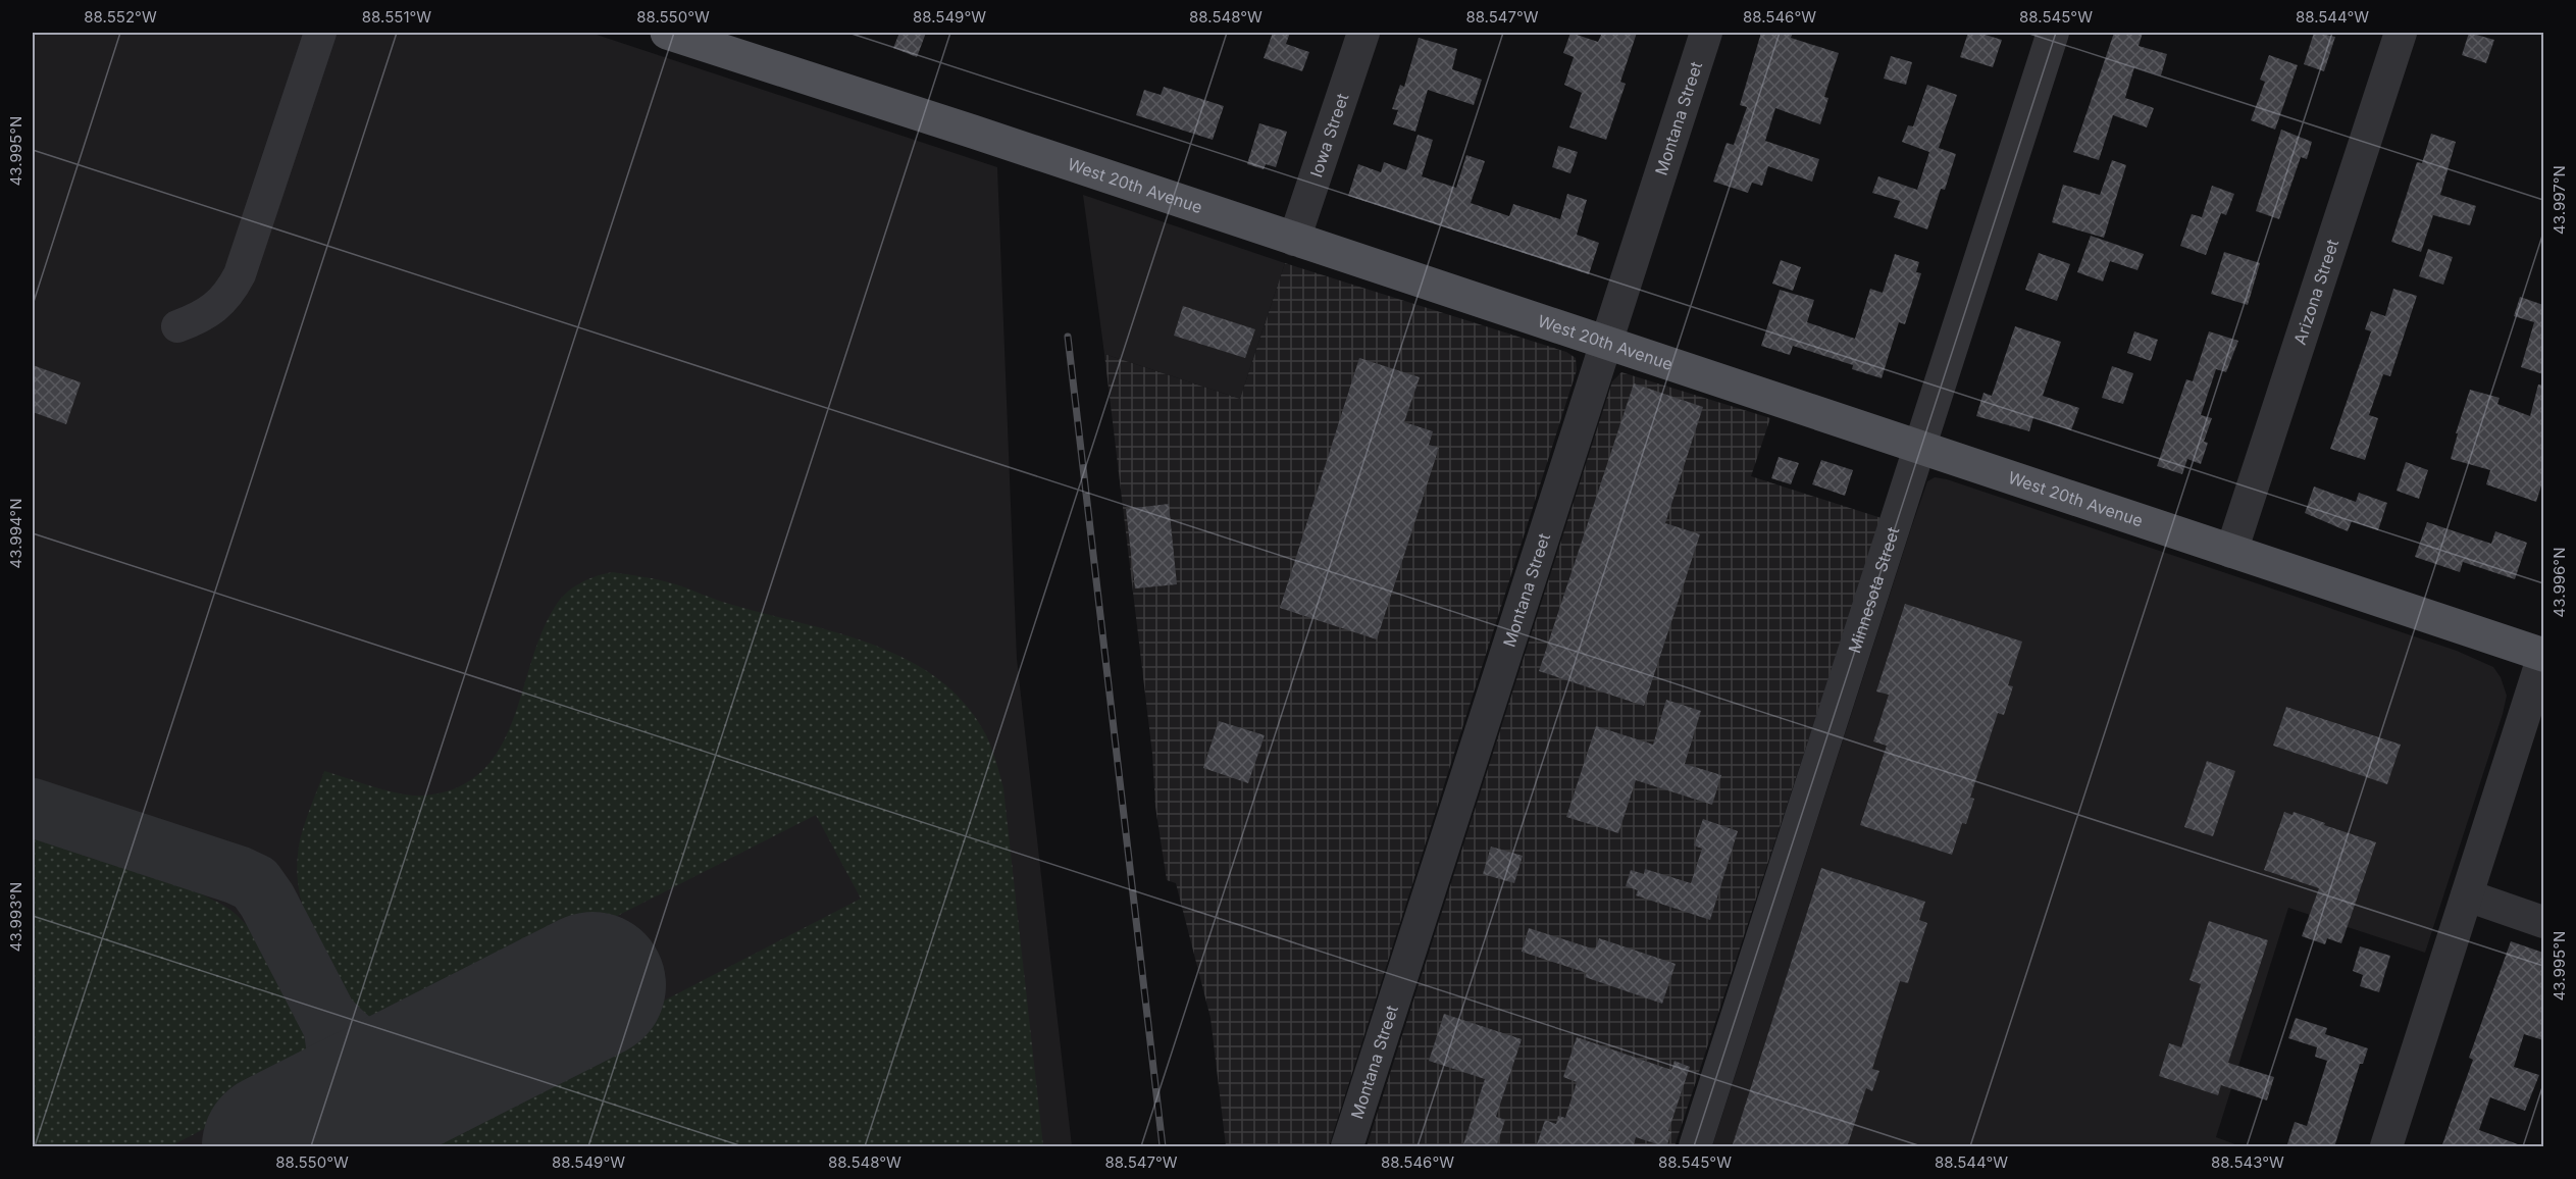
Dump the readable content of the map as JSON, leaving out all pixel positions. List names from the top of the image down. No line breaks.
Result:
{"streets":{"main road":["West 20th Avenue"],"street":["Montana Street","Iowa Street","Arizona Street","Minnesota Street"]},"crossings":[["Montana Street","West 20th Avenue"],["Iowa Street","West 20th Avenue"],["West 20th Avenue","Arizona Street"],["West 20th Avenue","Minnesota Street"]],"coordinates":["88.552°W","88.551°W","88.550°W","88.549°W","88.548°W","88.547°W","88.546°W","88.545°W","88.544°W","43.995°N","43.997°N","43.994°N","43.996°N","43.993°N","88.543°W"]}
